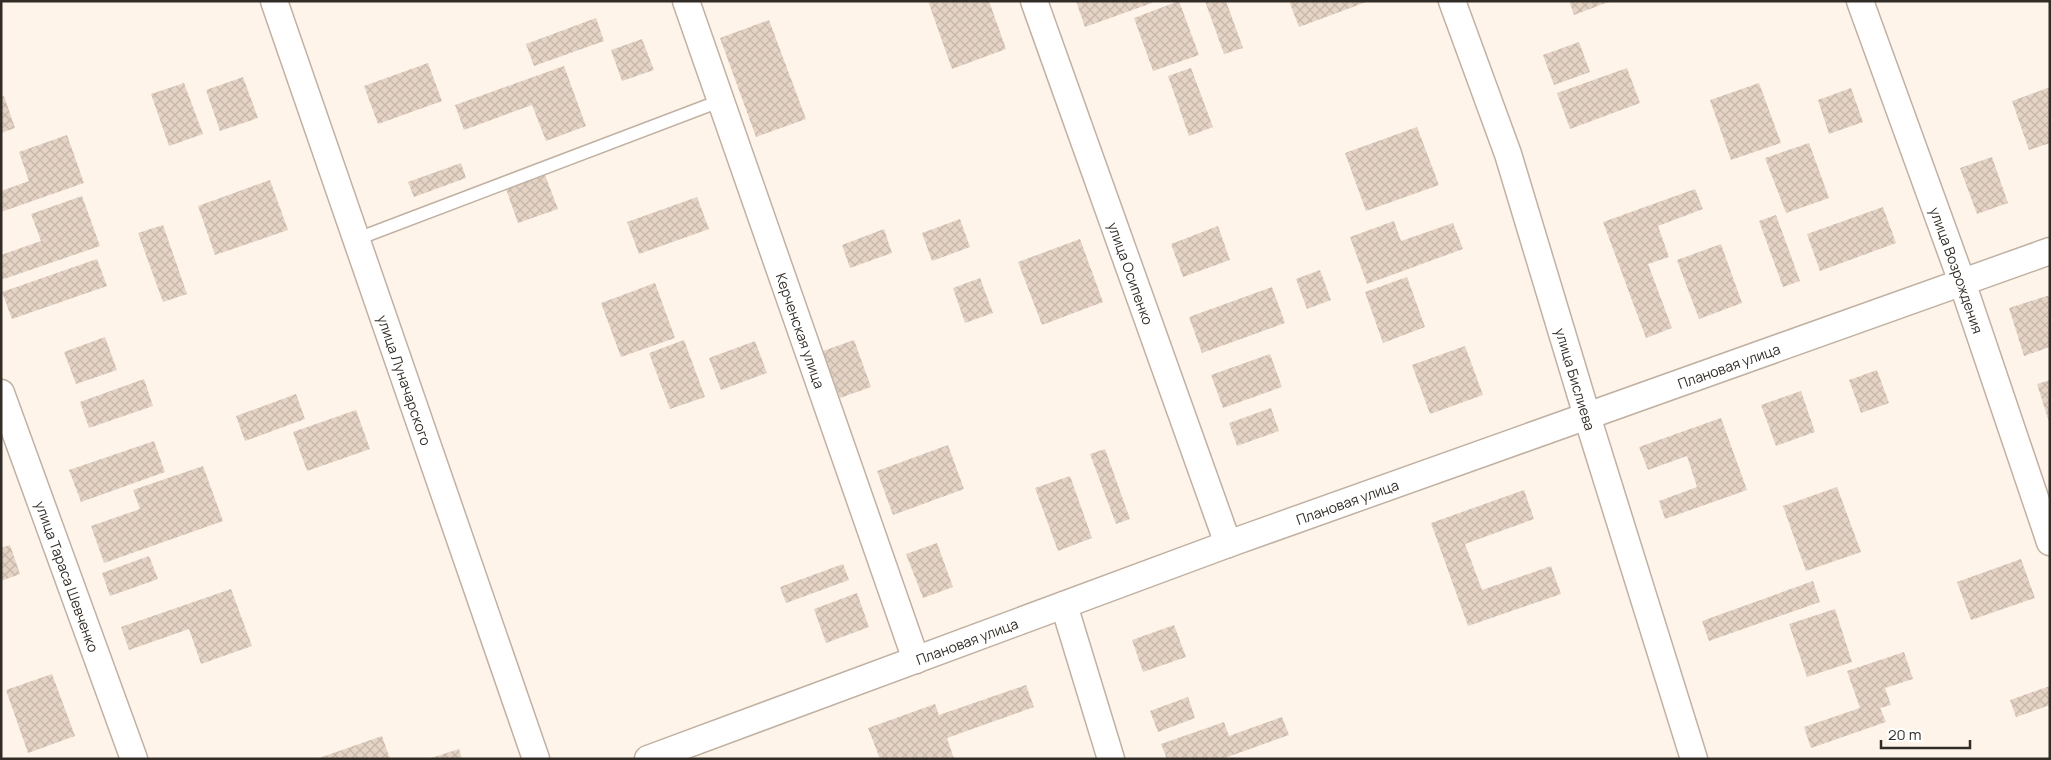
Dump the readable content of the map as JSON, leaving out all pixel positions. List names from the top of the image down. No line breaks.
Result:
{"streets":{"street":["улица Возрождения","улица Осипенко","Керченская улица","Плановая улица","улица Бислиева","улица Луначарского","улица Тараса Шевченко"]},"crossings":[["улица Возрождения","Плановая улица"],["улица Осипенко","Плановая улица"],["Керченская улица","Плановая улица"],["Плановая улица","улица Бислиева"]],"scale_bar":"20 m"}
